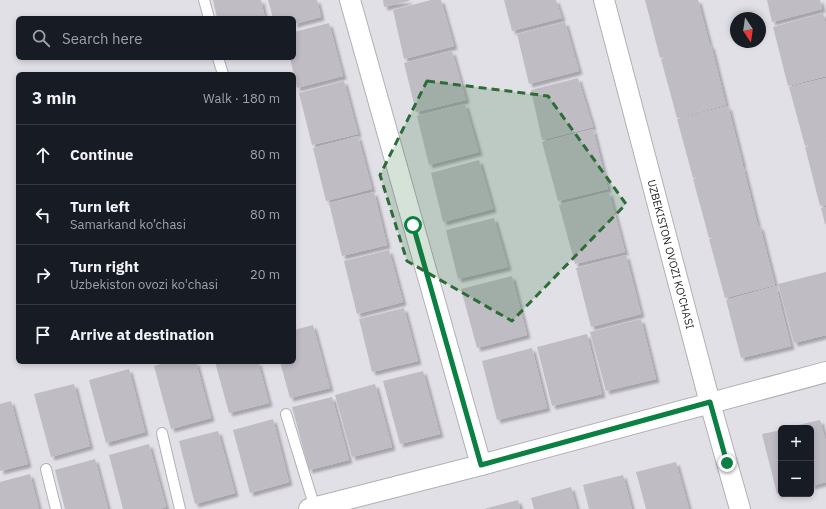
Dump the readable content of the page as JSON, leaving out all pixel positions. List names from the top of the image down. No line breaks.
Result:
{"streets":{"street":["UZBEKISTON OVOZI KO'CHASI"]},"north":"bottom","page":{"search":"Search here","heading":["3 min","Walk · 180 m"],"list":[["Continue","80 m"],["Turn left","Samarkand ko’chasi","80 m"],["Turn right","Uzbekiston ovozi ko'chasi","20 m"],"Arrive at destination"],"map_buttons":["+","−"]}}
